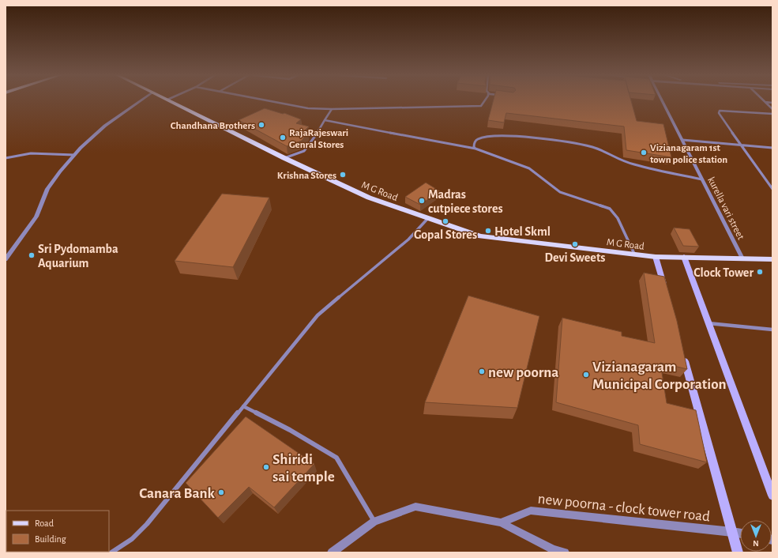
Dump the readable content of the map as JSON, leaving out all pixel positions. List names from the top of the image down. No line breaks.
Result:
{"streets":{"main road":["M G Road"],"street":["kurella vari street","new poorna - clock tower road"]},"crossings":[["M G Road","kurella vari street"]],"places":["Chandhana Brothers","RajaRajeswari Genral Stores","Vizianagaram 1st town police station","Krishna Stores","Madras cutpiece stores","Gopal Stores","Hotel Skml","Devi Sweets","Sri Pydomamba Aquarium","Clock Tower","new poorna","Vizianagaram Municipal Corporation","Shiridi sai temple","Canara Bank"],"legend":["Road","Building"],"north":"bottom"}
